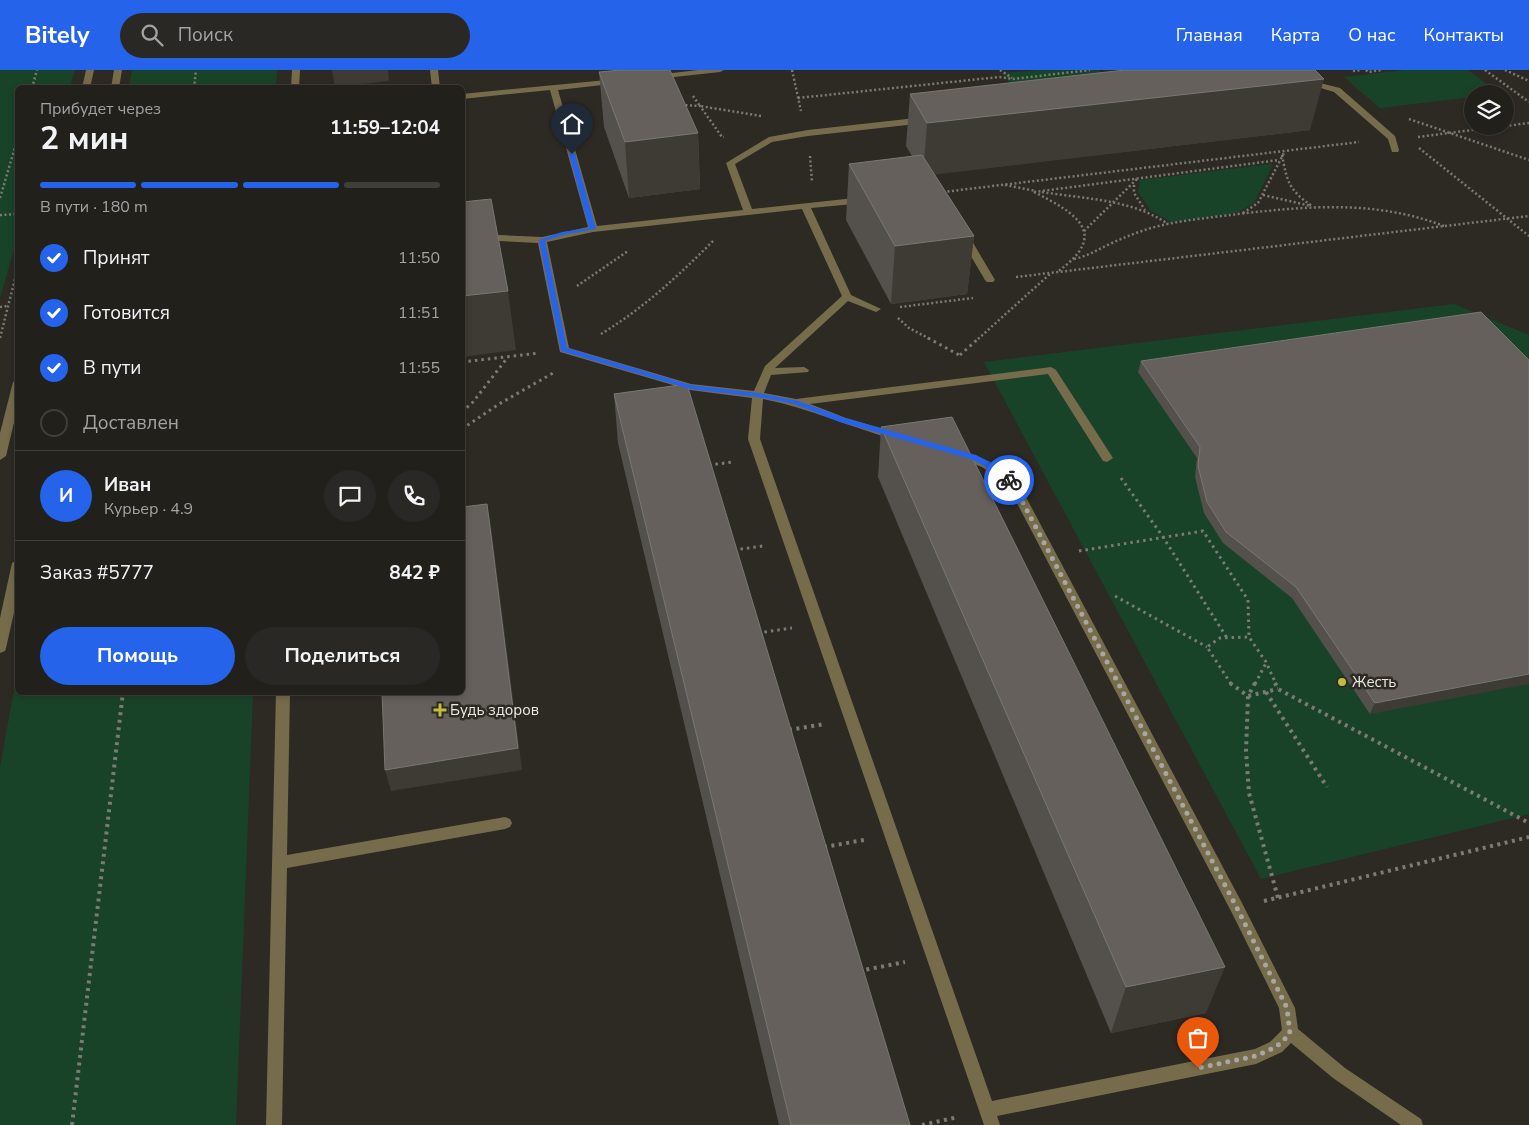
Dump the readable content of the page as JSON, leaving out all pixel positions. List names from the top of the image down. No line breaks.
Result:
{"places":{"other":["Жесть"],"health":["Будь здоров"]},"page":{"header":"Bitely","search":"Поиск","nav":["Главная","Карта","О нас","Контакты"],"heading":["2 мин","Прибудет через","11:59–12:04"],"panel":["Иван","Курьер · 4.9","Заказ #5777","842 ₽"],"bar":"В пути · 180 m","list":[["Принят","11:50"],["Готовится","11:51"],["В пути","11:55"],"Доставлен"],"round":"И","buttons":["Помощь","Поделиться"]}}
